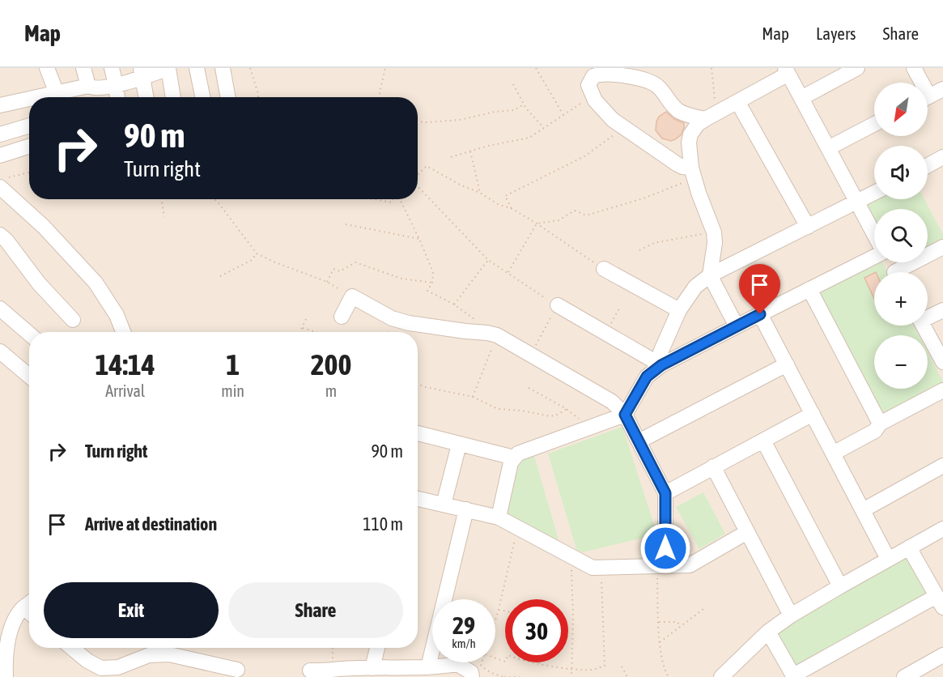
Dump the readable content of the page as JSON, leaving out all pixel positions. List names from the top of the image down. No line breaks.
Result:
{"north":"bottom left","page":{"header":"Map","nav":["Map","Layers","Share"],"map_buttons":["+","−"],"turn":["90 m","Turn right"],"eta":["14:14","Arrival","1","min","200","m"],"list":[{"name":"Turn right","value":"90 m"},{"name":"Arrive at destination","value":"110 m"}],"buttons":["Exit","Share"],"speed":"29 km/h","limit":"30"}}
